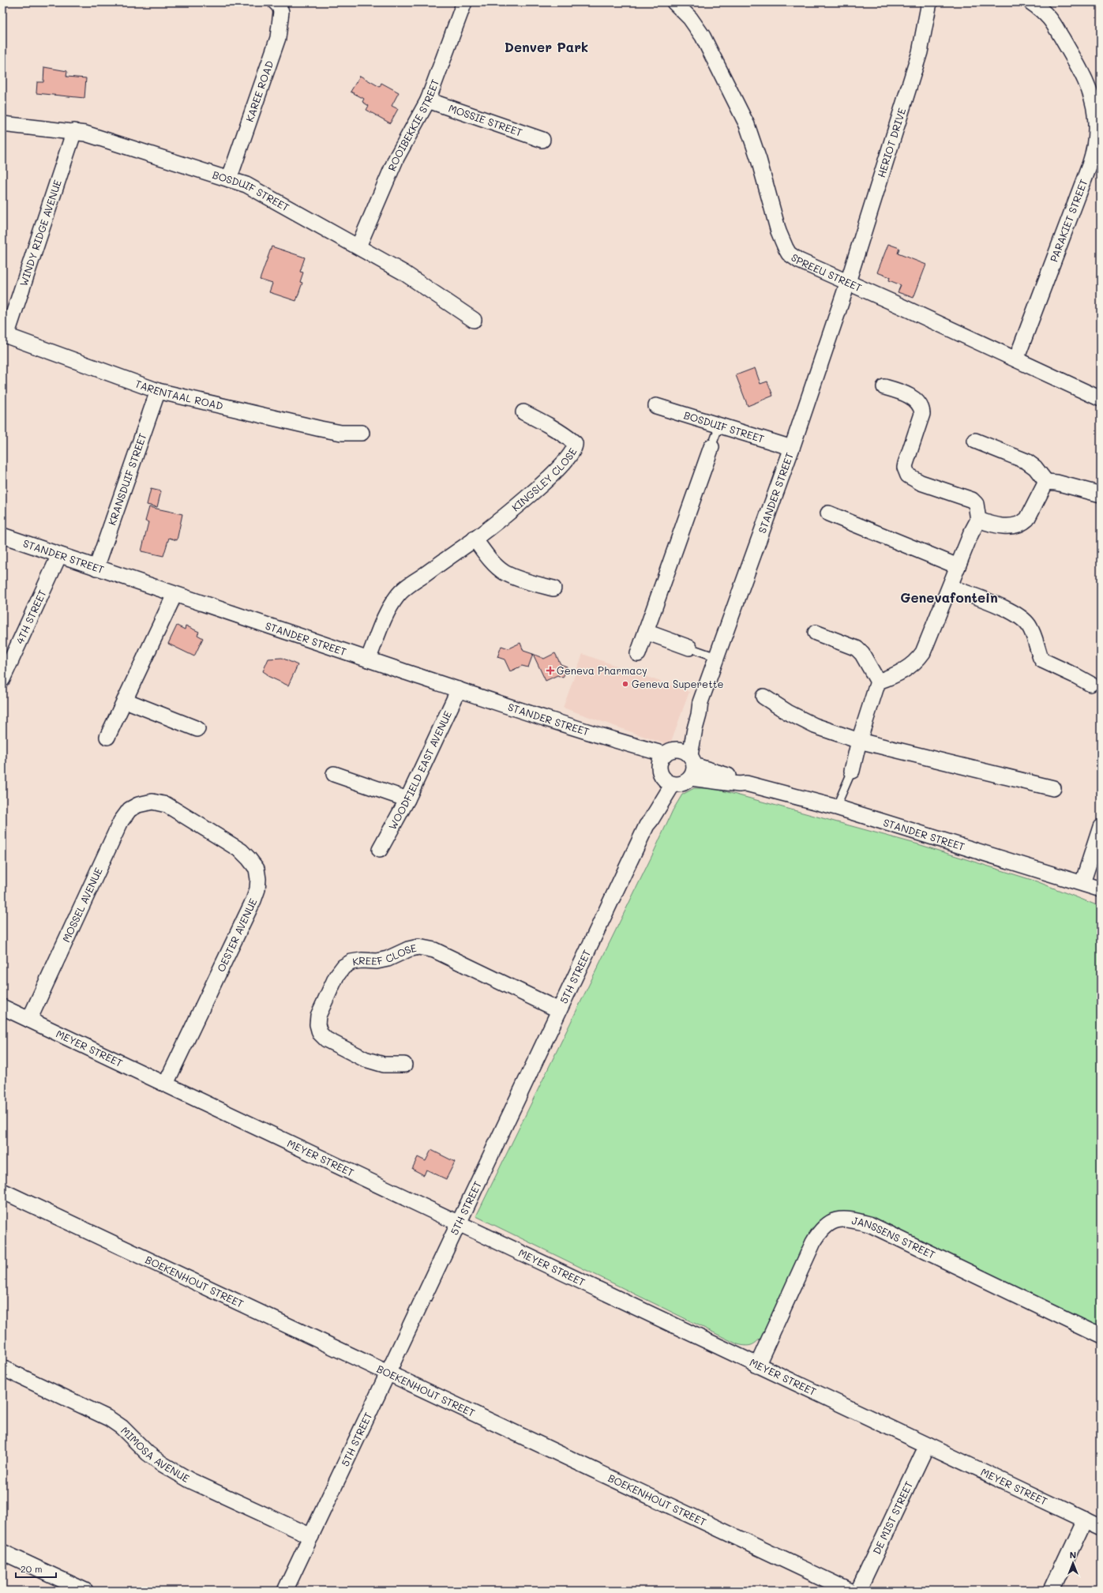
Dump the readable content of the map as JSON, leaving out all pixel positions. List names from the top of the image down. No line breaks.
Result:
{"streets":{"street":["KAREE ROAD","MOSSIE STREET","ROOIBEKKIE STREET","HERIOT DRIVE","BOSDUIF STREET","PARAKIET STREET","WINDY RIDGE AVENUE","SPREEU STREET","TARENTAAL ROAD","KINGSLEY CLOSE","KRANSDUIF STREET","STANDER STREET","4TH STREET","WOODFIELD EAST AVENUE","MOSSEL AVENUE","OESTER AVENUE","KREEF CLOSE","5TH STREET","MEYER STREET","JANSSENS STREET","BOEKENHOUT STREET","MIMOSA AVENUE","DE MIST STREET"]},"crossings":[["KAREE ROAD","BOSDUIF STREET"],["MOSSIE STREET","ROOIBEKKIE STREET"],["ROOIBEKKIE STREET","BOSDUIF STREET"],["HERIOT DRIVE","SPREEU STREET"],["HERIOT DRIVE","STANDER STREET"],["BOSDUIF STREET","WINDY RIDGE AVENUE"],["BOSDUIF STREET","STANDER STREET"],["PARAKIET STREET","SPREEU STREET"],["WINDY RIDGE AVENUE","TARENTAAL ROAD"],["SPREEU STREET","STANDER STREET"],["TARENTAAL ROAD","KRANSDUIF STREET"],["KINGSLEY CLOSE","STANDER STREET"],["KRANSDUIF STREET","STANDER STREET"],["STANDER STREET","4TH STREET"],["STANDER STREET","WOODFIELD EAST AVENUE"],["STANDER STREET","5TH STREET"],["MOSSEL AVENUE","OESTER AVENUE"],["MOSSEL AVENUE","MEYER STREET"],["OESTER AVENUE","MEYER STREET"],["KREEF CLOSE","5TH STREET"],["5TH STREET","MEYER STREET"],["5TH STREET","BOEKENHOUT STREET"],["5TH STREET","MIMOSA AVENUE"],["MEYER STREET","JANSSENS STREET"],["MEYER STREET","DE MIST STREET"]],"districts":["Denver Park","Genevafontein"],"places":{"health":["Geneva Pharmacy"],"other":["Geneva Superette"]},"scale_bar":"20 m","north":"top"}
